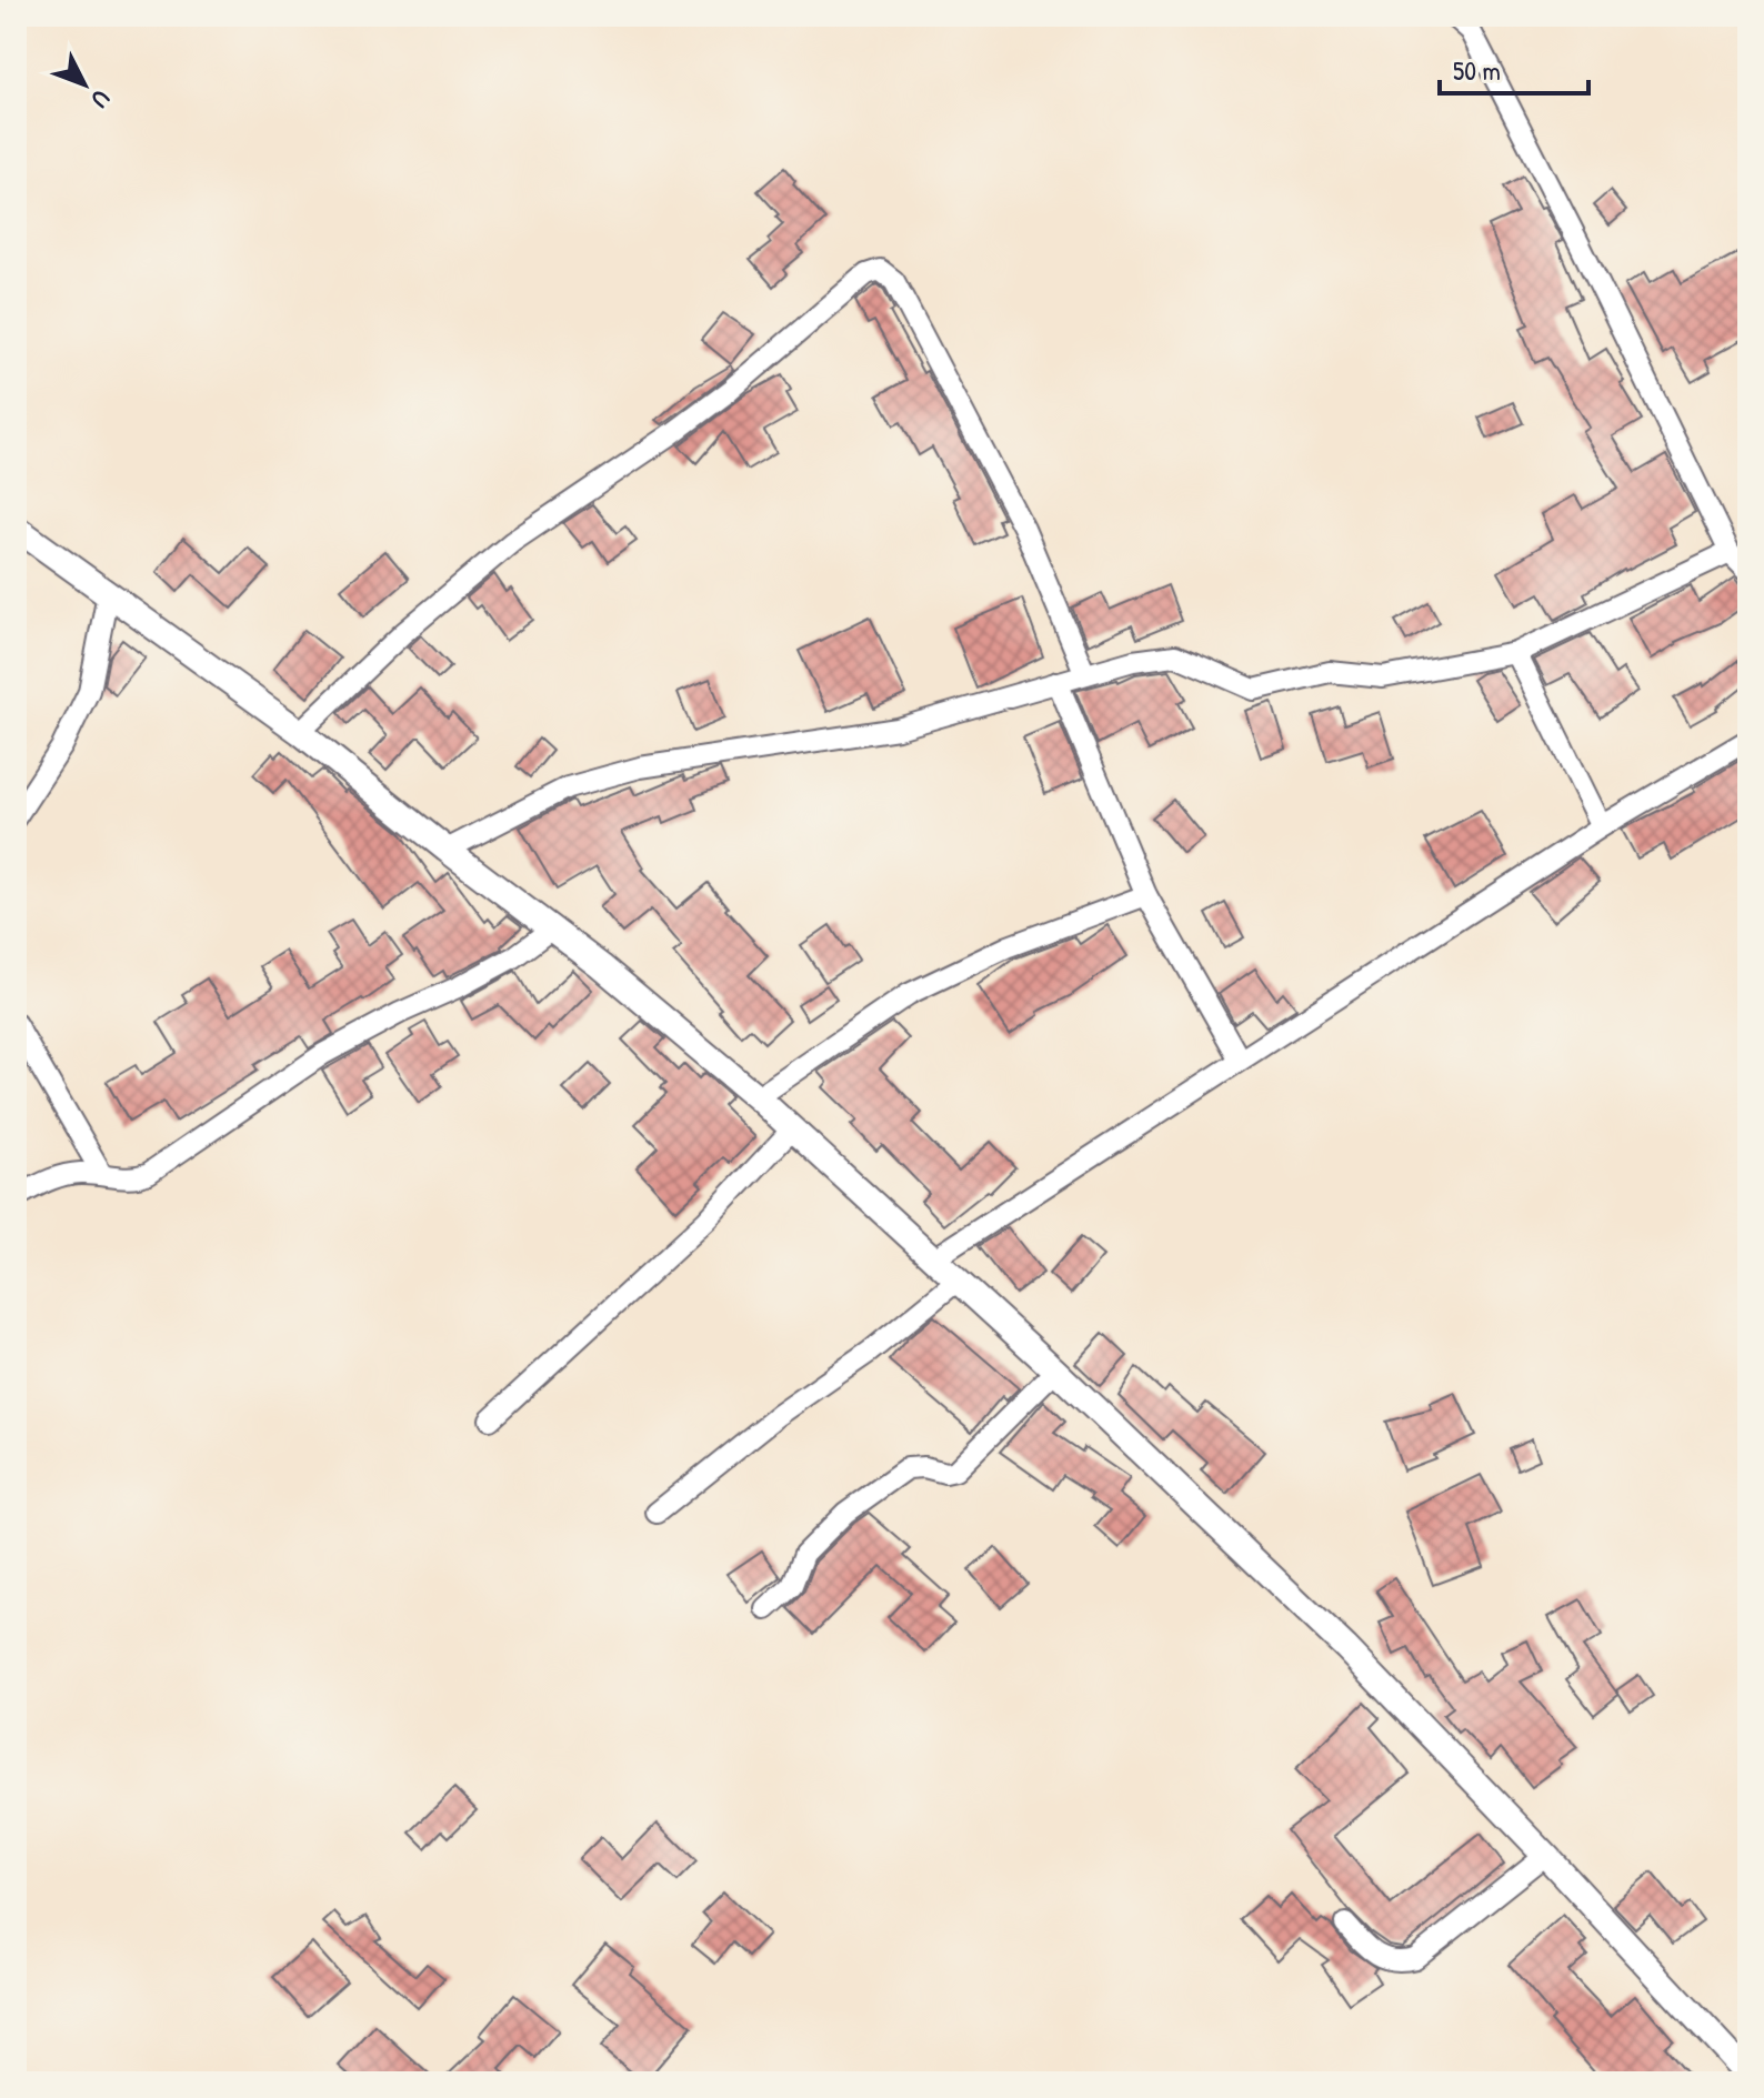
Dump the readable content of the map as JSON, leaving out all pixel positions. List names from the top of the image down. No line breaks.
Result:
{"scale_bar":"50 m","north":"bottom right"}
